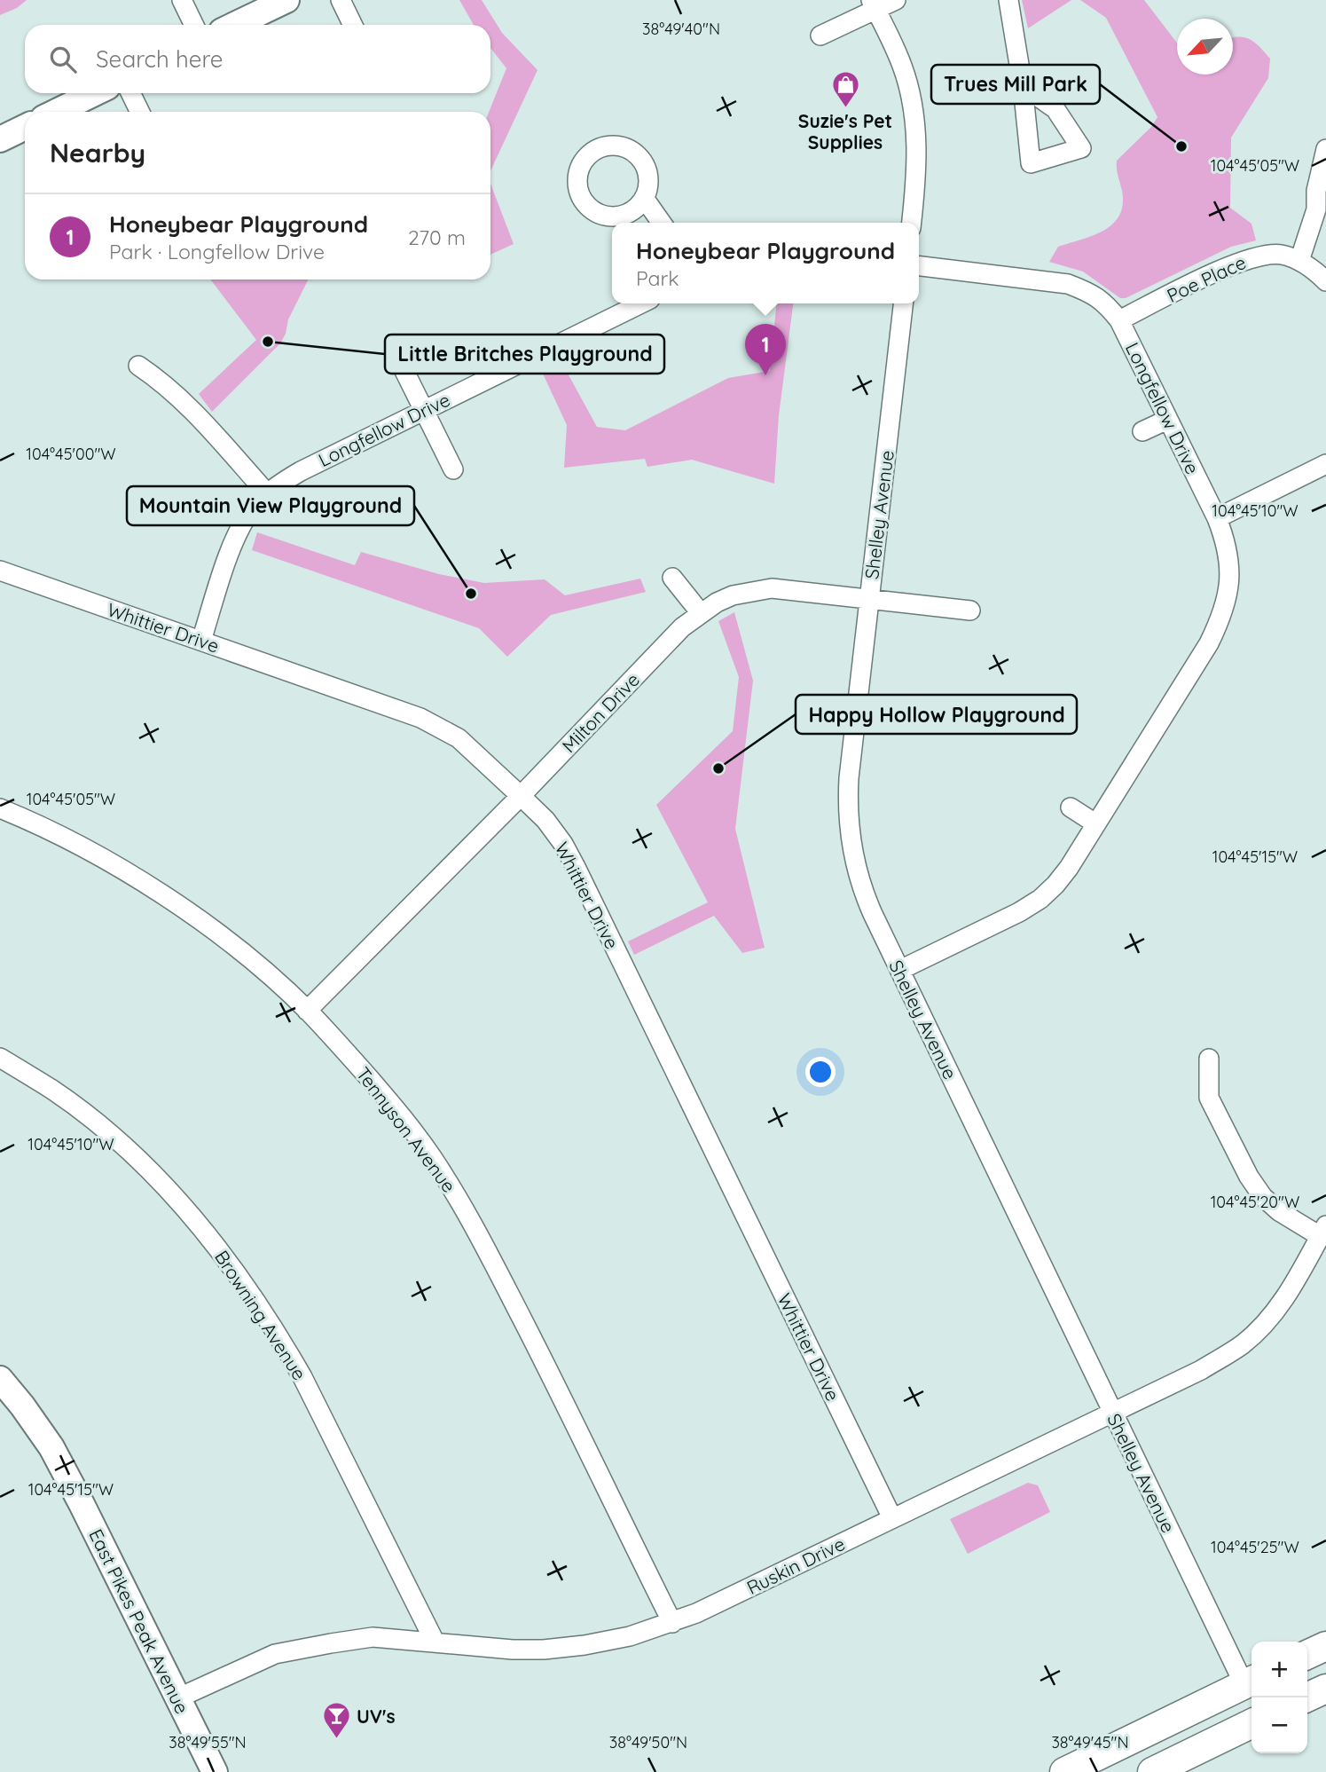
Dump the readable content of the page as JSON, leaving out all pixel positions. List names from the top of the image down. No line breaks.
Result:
{"streets":{"main road":["East Pikes Peak Avenue"],"street":["Poe Place","Longfellow Drive","Shelley Avenue","Whittier Drive","Milton Drive","Tennyson Avenue","Browning Avenue","Ruskin Drive"]},"crossings":[["Poe Place","Longfellow Drive"],["Longfellow Drive","Shelley Avenue"],["Longfellow Drive","Whittier Drive"],["Shelley Avenue","Milton Drive"],["Shelley Avenue","Ruskin Drive"],["Whittier Drive","Milton Drive"],["Whittier Drive","Ruskin Drive"],["Milton Drive","Tennyson Avenue"],["Tennyson Avenue","Ruskin Drive"],["Browning Avenue","Ruskin Drive"],["Ruskin Drive","East Pikes Peak Avenue"]],"places":{"shop":["Suzie's Pet Supplies"],"other":["Trues Mill Park","Little Britches Playground","Mountain View Playground","Happy Hollow Playground"],"bar":["UV's"]},"north":"bottom left","page":{"search":"Search here","heading":"Nearby","list":[{"mark":"1","name":"Honeybear Playground","note":"Park · Longfellow Drive","value":"270 m"}],"popup":["Honeybear Playground","Park"],"pins":"1","map_buttons":["+","−"]},"coordinates":["38°49'40\"N","104°45'05\"W","104°45'00\"W","104°45'10\"W","104°45'15\"W","104°45'20\"W","104°45'25\"W","38°49'55\"N","38°49'50\"N","38°49'45\"N"]}
